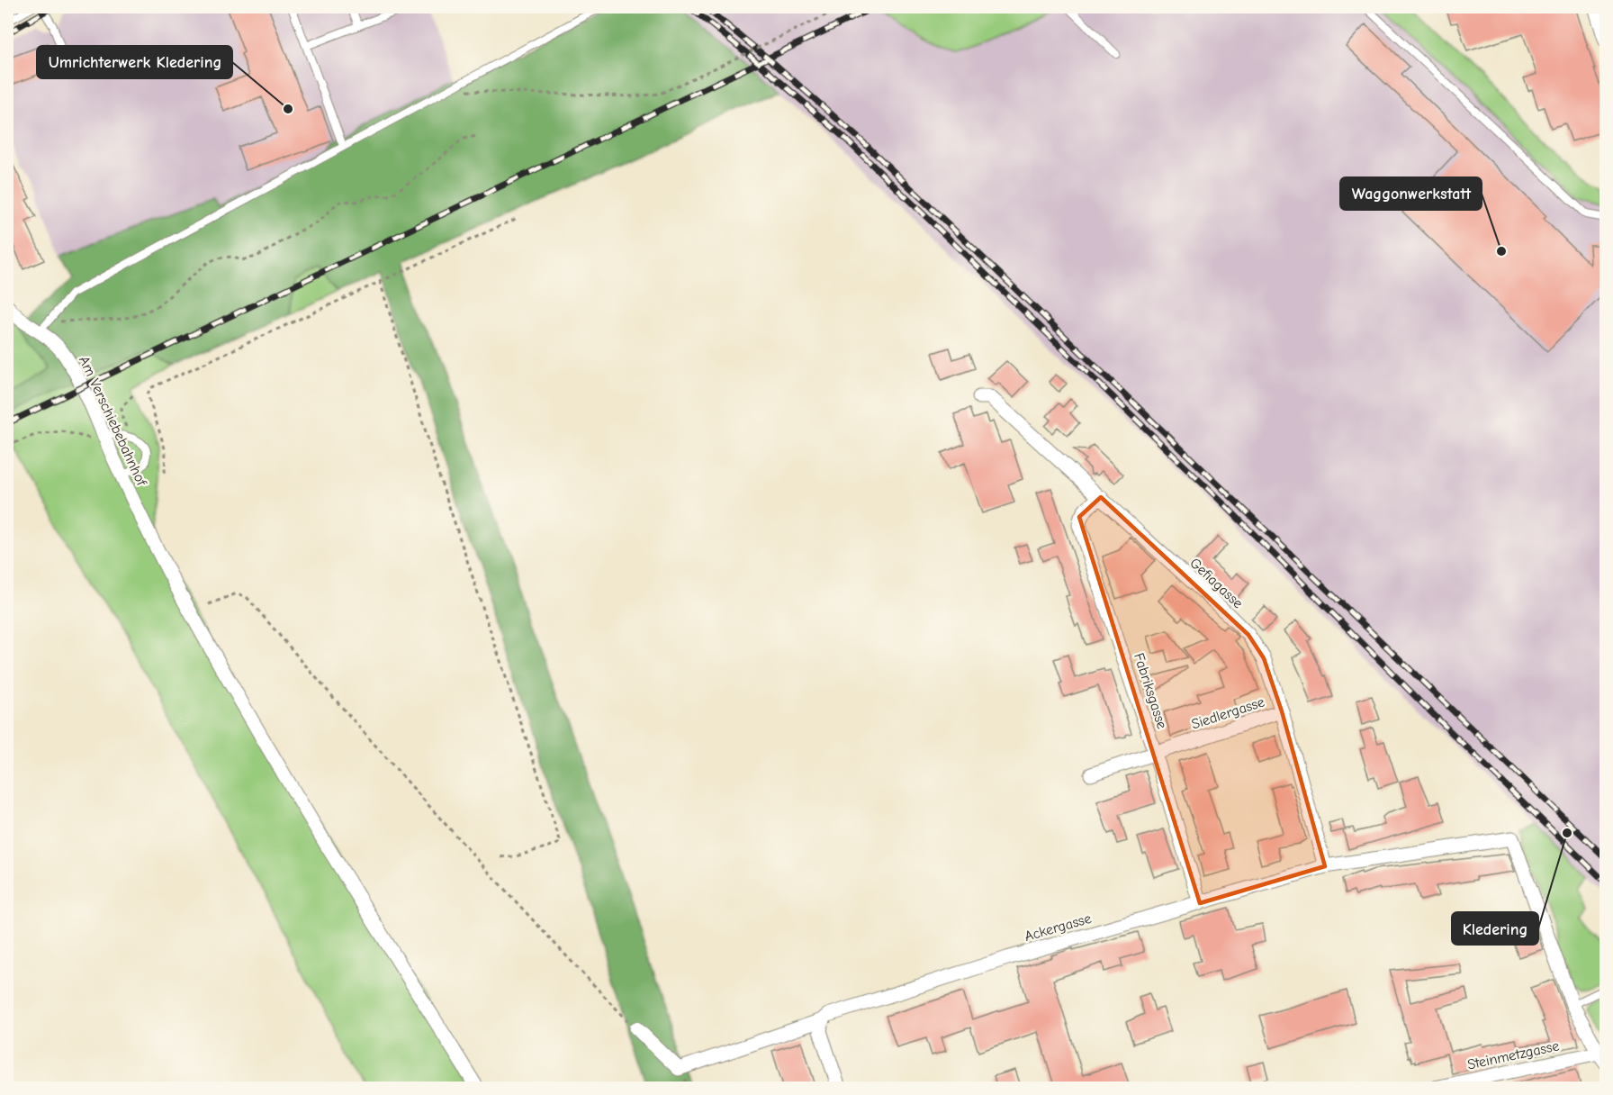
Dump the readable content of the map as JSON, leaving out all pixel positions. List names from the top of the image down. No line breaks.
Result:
{"streets":{"street":["Am Verschiebebahnhof","Gefiagasse","Fabriksgasse","Siedlergasse","Ackergasse","Steinmetzgasse"]},"crossings":[["Gefiagasse","Fabriksgasse"],["Gefiagasse","Siedlergasse"],["Gefiagasse","Ackergasse"],["Fabriksgasse","Siedlergasse"],["Fabriksgasse","Ackergasse"]],"places":["Umrichterwerk Kledering","Waggonwerkstatt","Kledering"]}
